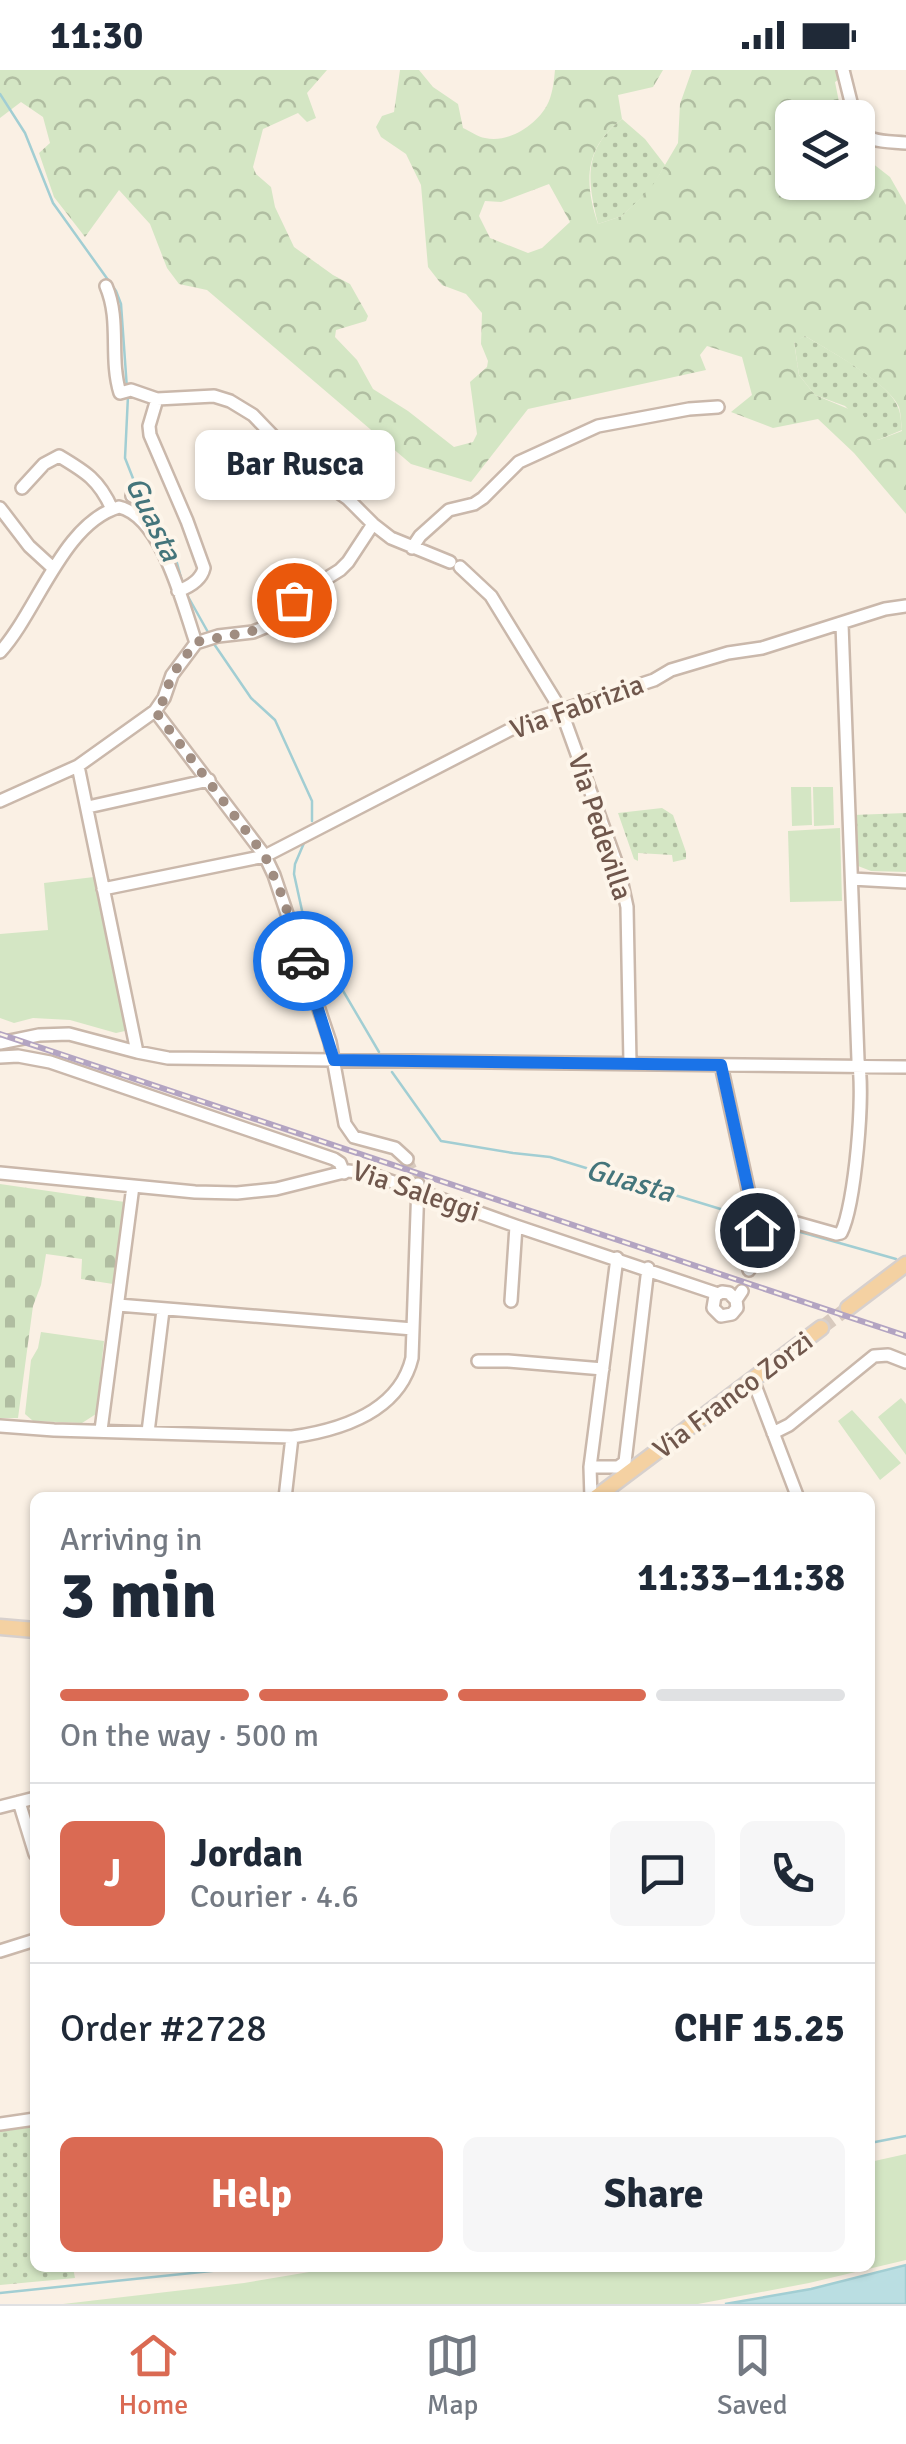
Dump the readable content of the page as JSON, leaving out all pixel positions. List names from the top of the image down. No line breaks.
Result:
{"streets":{"main road":["Via Franco Zorzi"],"street":["Via Fabrizia","Via Pedevilla","Via Saleggi"]},"crossings":[["Via Fabrizia","Via Pedevilla"]],"water":["Guasta"],"places":["Bar Rusca"],"page":{"status":"11:30","bubble":"Bar Rusca","heading":["3 min","Arriving in","11:33–11:38"],"panel":["Jordan","Courier · 4.6","Order #2728","CHF 15.25"],"bar":"On the way · 500 m","round":"J","buttons":["Help","Share"],"tabs":["Home","Map","Saved"]}}
